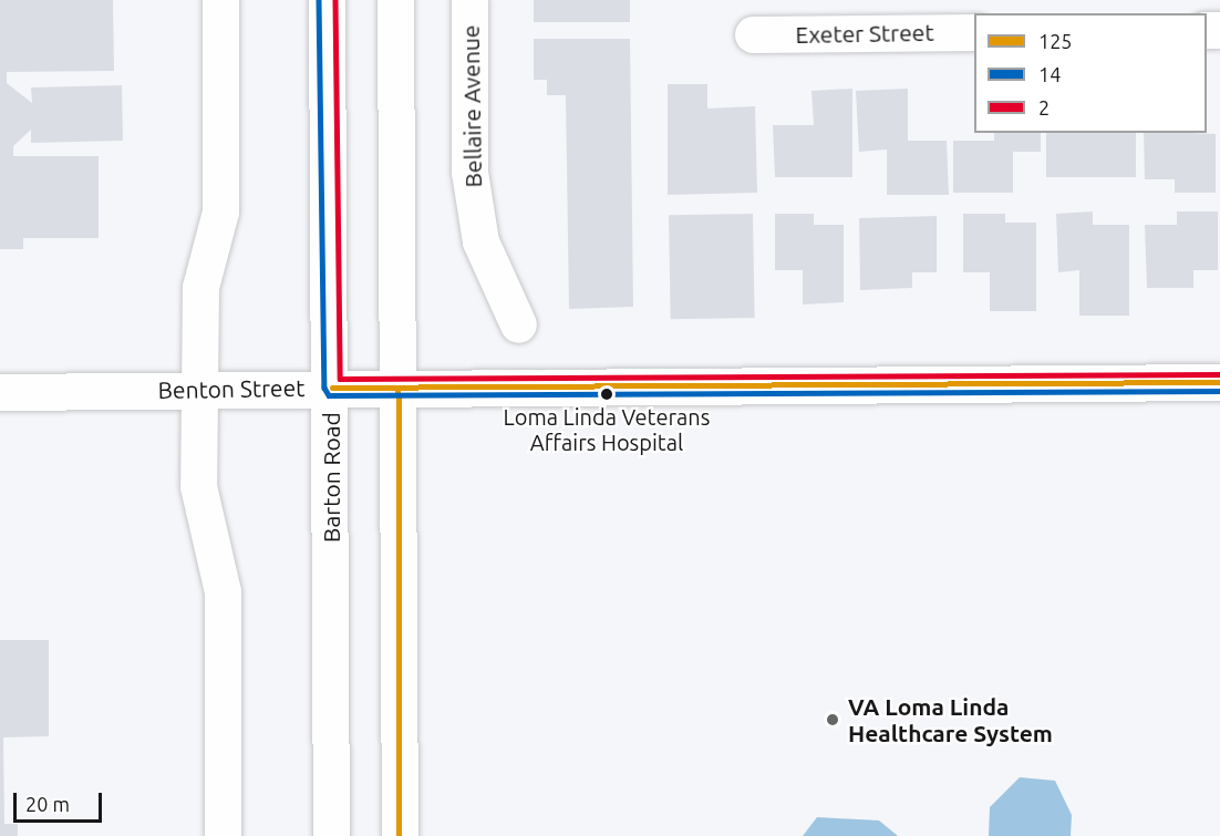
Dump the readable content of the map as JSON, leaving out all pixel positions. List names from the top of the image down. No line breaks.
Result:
{"streets":{"street":["Exeter Street","Bellaire Avenue","Benton Street","Barton Road"]},"crossings":[["Benton Street","Barton Road"]],"places":["Loma Linda Veterans Affairs Hospital","VA Loma Linda Healthcare System"],"lines":["transit line 14","transit line 2","transit line 125"],"legend":["125","14","2"],"scale_bar":"20 m"}
